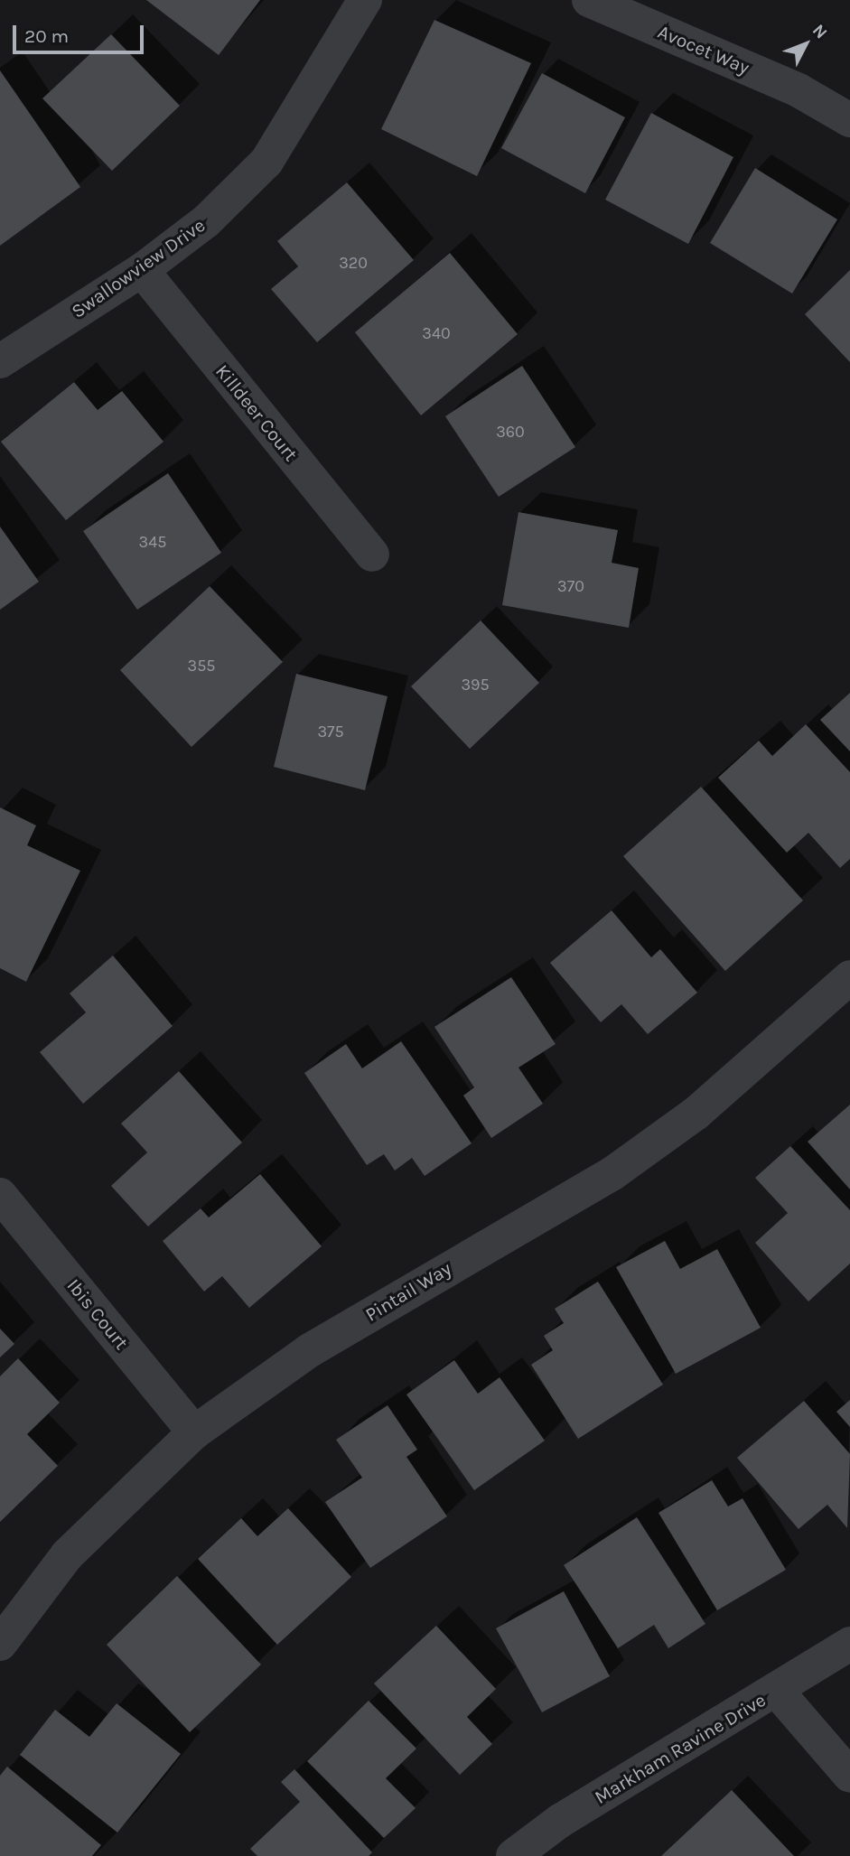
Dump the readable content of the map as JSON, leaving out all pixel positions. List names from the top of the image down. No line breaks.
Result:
{"streets":{"street":["Avocet Way","Swallowview Drive","Killdeer Court","Pintail Way","Ibis Court","Markham Ravine Drive"]},"crossings":[["Swallowview Drive","Killdeer Court"],["Pintail Way","Ibis Court"]],"house_numbers":["320","340","360","345","370","355","395","375"],"scale_bar":"20 m","north":"top right"}
